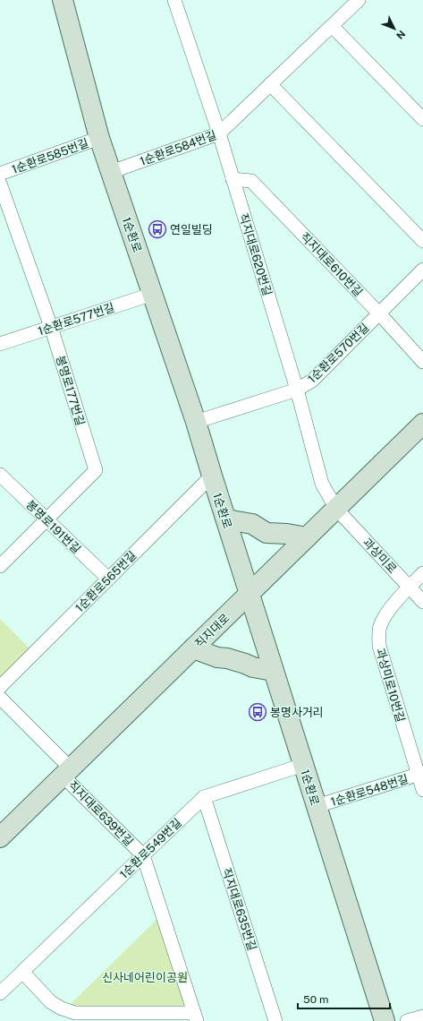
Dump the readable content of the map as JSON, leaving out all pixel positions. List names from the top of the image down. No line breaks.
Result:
{"streets":{"street":["1순환로584번길","1순환로585번길","1순환로","직지대로620번길","직지대로610번길","1순환로577번길","1순환로570번길","봉명로177번길","봉명로191번길","과상미로","1순환로565번길","직지대로","과상미로10번길","1순환로548번길","직지대로639번길","1순환로549번길","직지대로635번길"]},"crossings":[["1순환로584번길","1순환로"],["1순환로584번길","직지대로620번길"],["1순환로585번길","1순환로"],["1순환로","1순환로577번길"],["1순환로","1순환로570번길"],["1순환로","1순환로565번길"],["1순환로","직지대로"],["1순환로","1순환로548번길"],["1순환로","1순환로549번길"],["직지대로620번길","직지대로610번길"],["직지대로620번길","1순환로570번길"],["직지대로620번길","과상미로"],["직지대로620번길","직지대로"],["직지대로610번길","1순환로570번길"],["1순환로577번길","봉명로177번길"],["봉명로177번길","봉명로191번길"],["봉명로191번길","1순환로565번길"],["과상미로","직지대로"],["과상미로","과상미로10번길"],["직지대로","직지대로639번길"],["과상미로10번길","1순환로548번길"],["직지대로639번길","1순환로549번길"],["1순환로549번길","직지대로635번길"]],"parks":["신사네어린이공원"],"places":{"bus stop":["연일빌딩","봉명사거리"]},"scale_bar":"50 m","north":"bottom right"}
